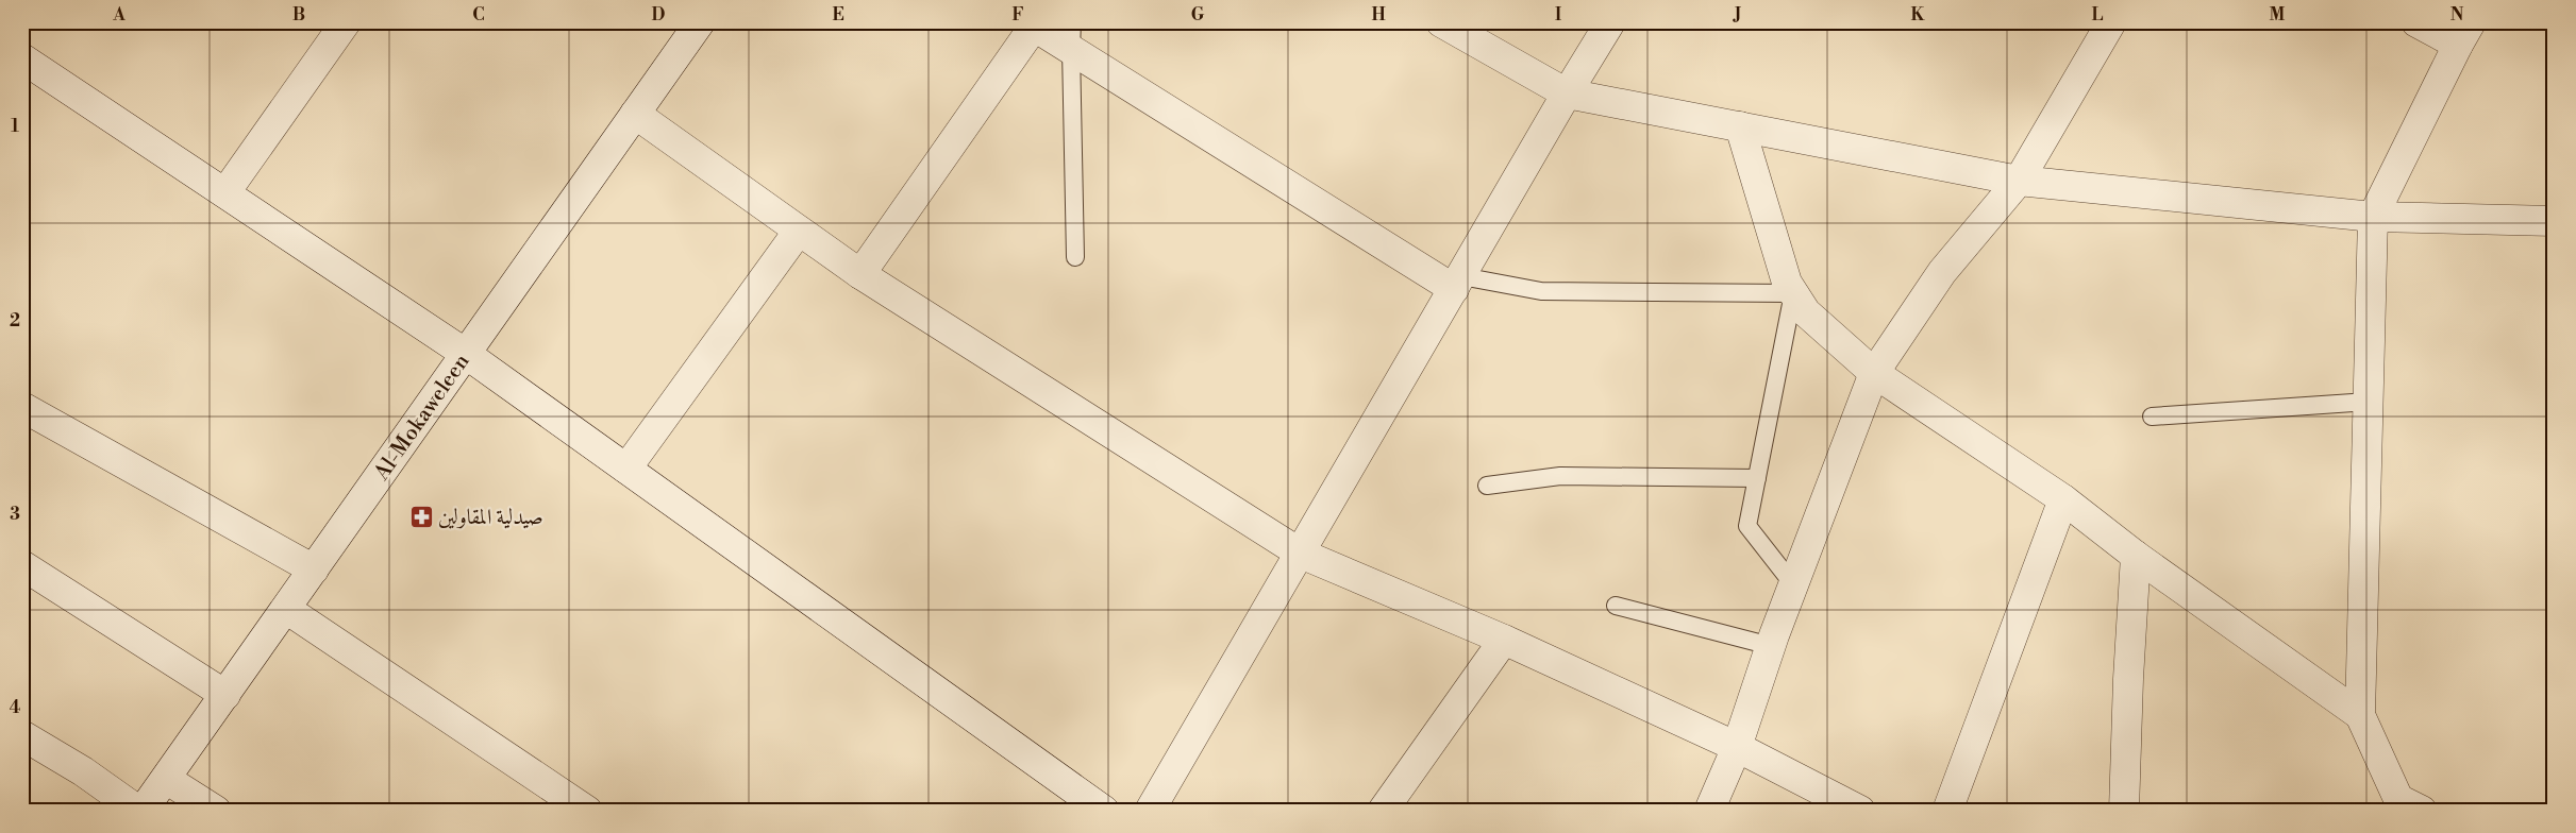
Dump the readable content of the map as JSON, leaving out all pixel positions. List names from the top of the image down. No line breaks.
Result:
{"streets":{"street":["Al-Mokaweleen"]},"places":{"pharmacy":["صيدلية المقاولين"]},"grid":{"columns":["A","B","C","D","E","F","G","H","I","J","K","L","M","N"],"rows":["1","2","3","4"]}}
